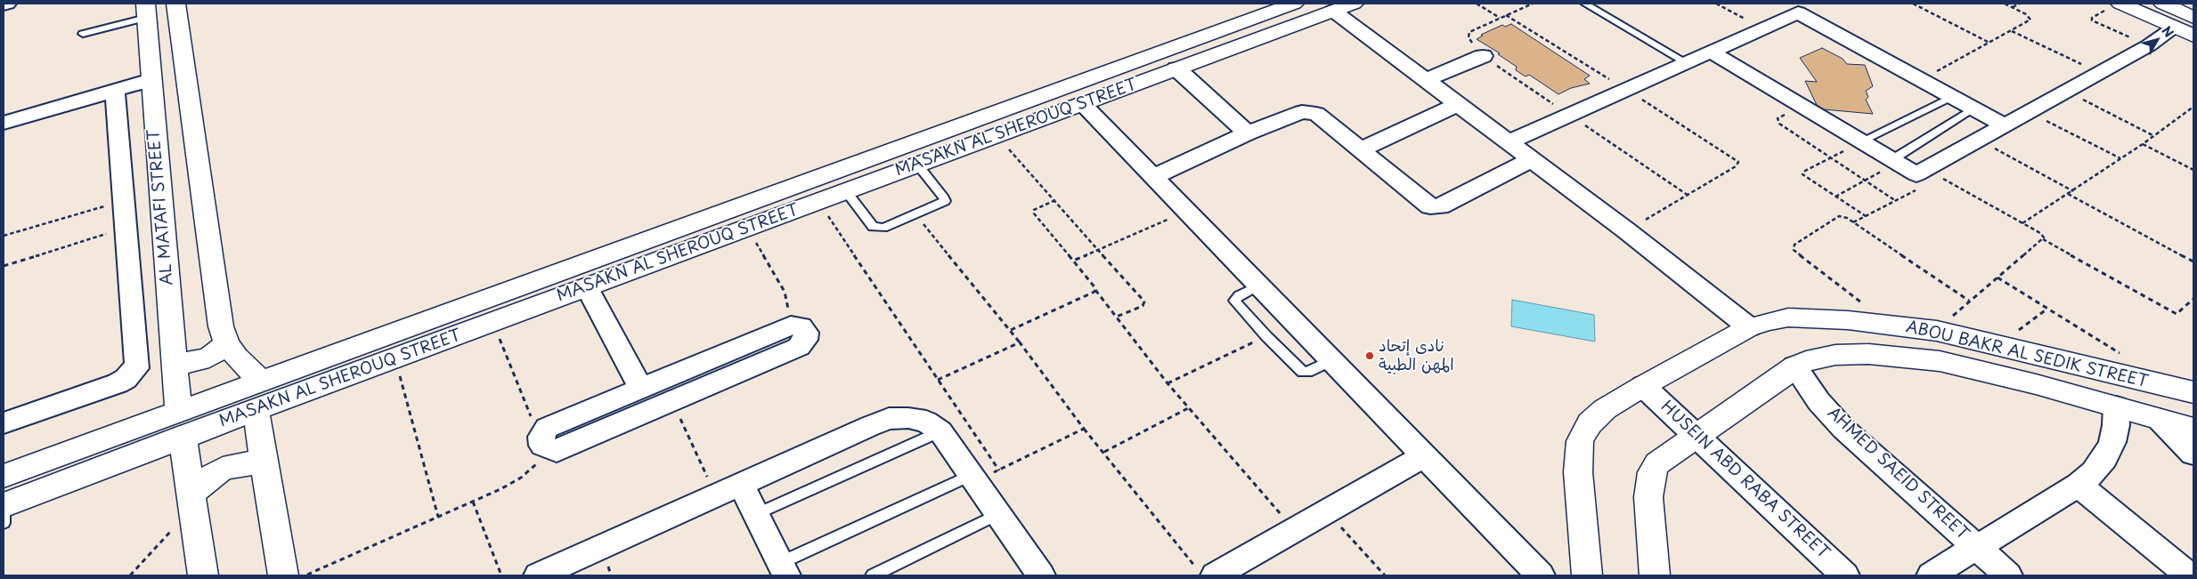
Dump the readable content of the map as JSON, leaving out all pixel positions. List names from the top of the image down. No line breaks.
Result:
{"streets":{"street":["MASAKN AL SHEROUQ STREET","AL MATAFI STREET","ABOU BAKR AL SEDIK STREET","AHMED SAEID STREET","HUSEIN ABD RABA STREET"]},"crossings":[["MASAKN AL SHEROUQ STREET","AL MATAFI STREET"],["ABOU BAKR AL SEDIK STREET","AHMED SAEID STREET"],["ABOU BAKR AL SEDIK STREET","HUSEIN ABD RABA STREET"]],"places":["نادى إتحاد المهن الطبية"],"north":"top right"}
